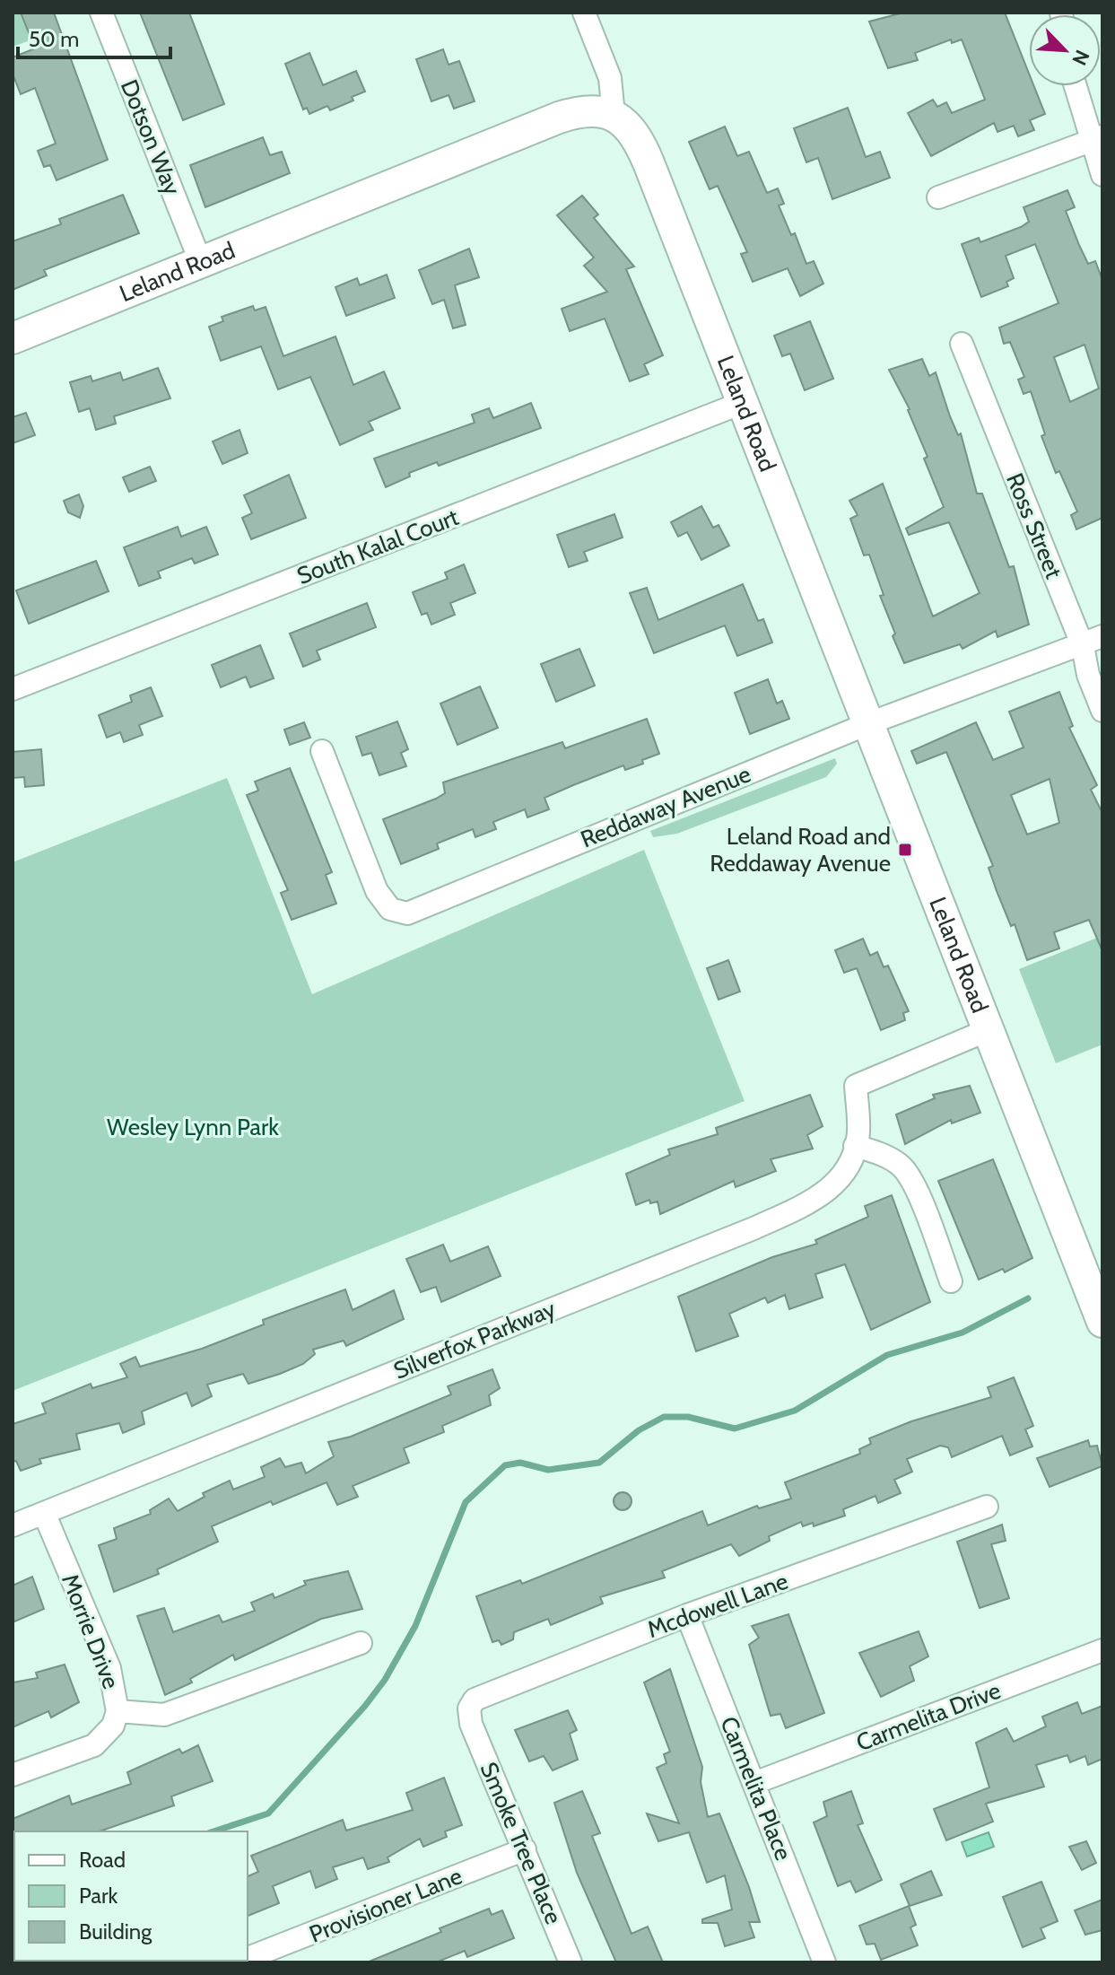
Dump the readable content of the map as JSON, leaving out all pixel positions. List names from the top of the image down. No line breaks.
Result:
{"streets":{"street":["Dotson Way","Leland Road","Ross Street","South Kalal Court","Reddaway Avenue","Silverfox Parkway","Mcdowell Lane","Morrie Drive","Carmelita Drive","Carmelita Place","Smoke Tree Place","Provisioner Lane"]},"crossings":[["Dotson Way","Leland Road"],["Leland Road","South Kalal Court"],["Leland Road","Reddaway Avenue"],["Leland Road","Silverfox Parkway"],["Ross Street","Reddaway Avenue"],["Silverfox Parkway","Morrie Drive"],["Mcdowell Lane","Carmelita Place"],["Mcdowell Lane","Smoke Tree Place"],["Carmelita Drive","Carmelita Place"],["Smoke Tree Place","Provisioner Lane"]],"parks":["Wesley Lynn Park"],"places":{"transit":["Leland Road and Reddaway Avenue"]},"legend":["Road","Park","Building"],"scale_bar":"50 m","north":"bottom right"}
